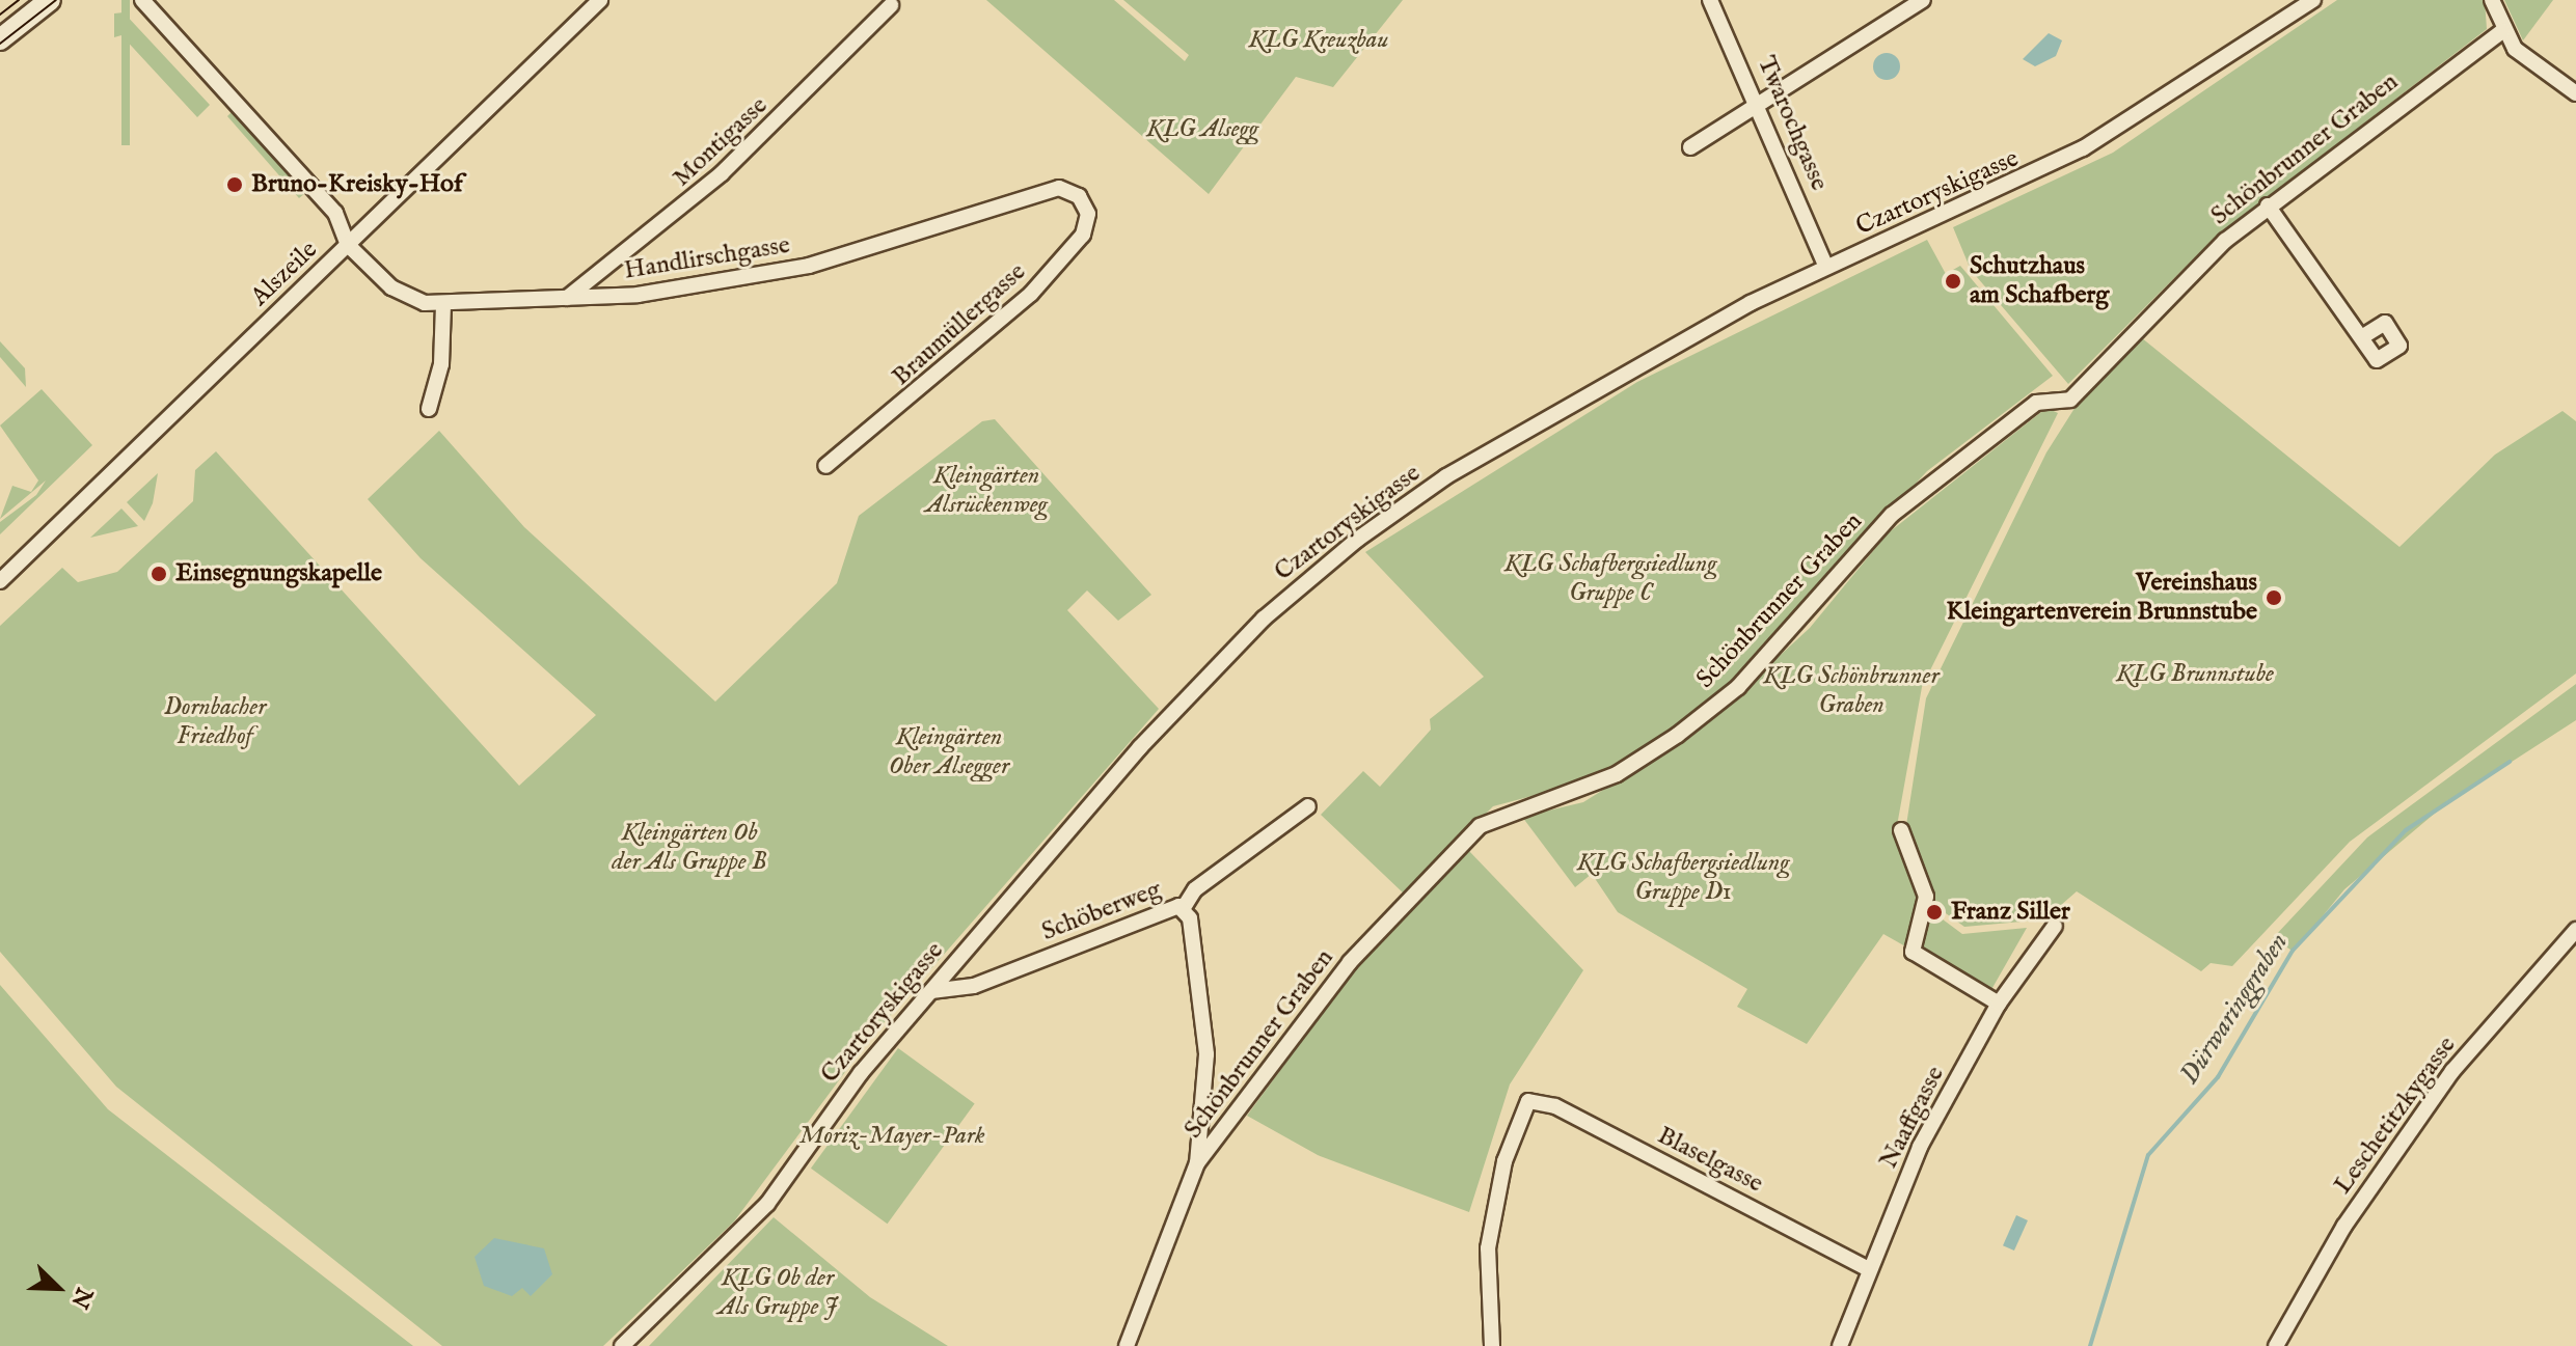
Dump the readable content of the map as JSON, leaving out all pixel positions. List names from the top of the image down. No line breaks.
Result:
{"streets":{"street":["Twarochgasse","Montigasse","Schönbrunner Graben","Czartoryskigasse","Handlirschgasse","Alszeile","Braumüllergasse","Schöberweg","Leschetitzkygasse","Naaffgasse","Blaselgasse"]},"crossings":[["Twarochgasse","Czartoryskigasse"],["Montigasse","Handlirschgasse"],["Schönbrunner Graben","Schöberweg"],["Czartoryskigasse","Schöberweg"],["Handlirschgasse","Alszeile"],["Handlirschgasse","Braumüllergasse"],["Naaffgasse","Blaselgasse"]],"water":["Dürwaringgraben"],"parks":["KLG Kreuzbau","KLG Alsegg","Kleingärten Alsrückenweg","KLG Schafbergsiedlung Gruppe C","KLG Brunnstube","KLG Schönbrunner Graben","Dornbacher Friedhof","Kleingärten Ober Alsegger","Kleingärten Ob der Als Gruppe B","KLG Schafbergsiedlung Gruppe D1","Moriz-Mayer-Park","KLG Ob der Als Gruppe J"],"places":["Bruno-Kreisky-Hof","Schutzhaus am Schafberg","Einsegnungskapelle","Vereinshaus Kleingartenverein Brunnstube","Franz Siller"],"north":"bottom right"}
